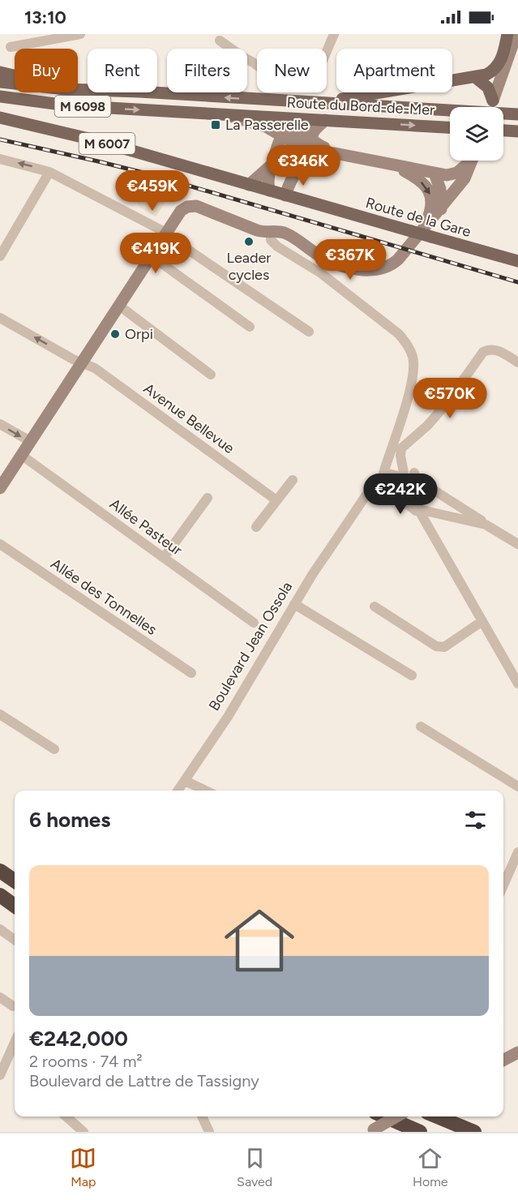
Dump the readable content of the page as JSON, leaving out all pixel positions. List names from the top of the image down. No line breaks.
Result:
{"streets":{"main road":["M 6098","Route du Bord-de-Mer","M 6007","Route de la Gare"],"street":["Avenue Bellevue","Allée Pasteur","Allée des Tonnelles","Boulevard Jean Ossola"]},"places":{"transit":["La Passerelle"],"other":["Leader cycles","Orpi"]},"page":{"status":"13:10","chip":["Buy","Rent","Filters","New","Apartment"],"price":["€346K","€459K","€419K","€367K","€570K","€242K"],"heading":"6 homes","list":[{"name":"€242,000","note":"2 rooms · 74 m² · Boulevard de Lattre de Tassigny"}],"tabs":["Map","Saved","Home"]}}
